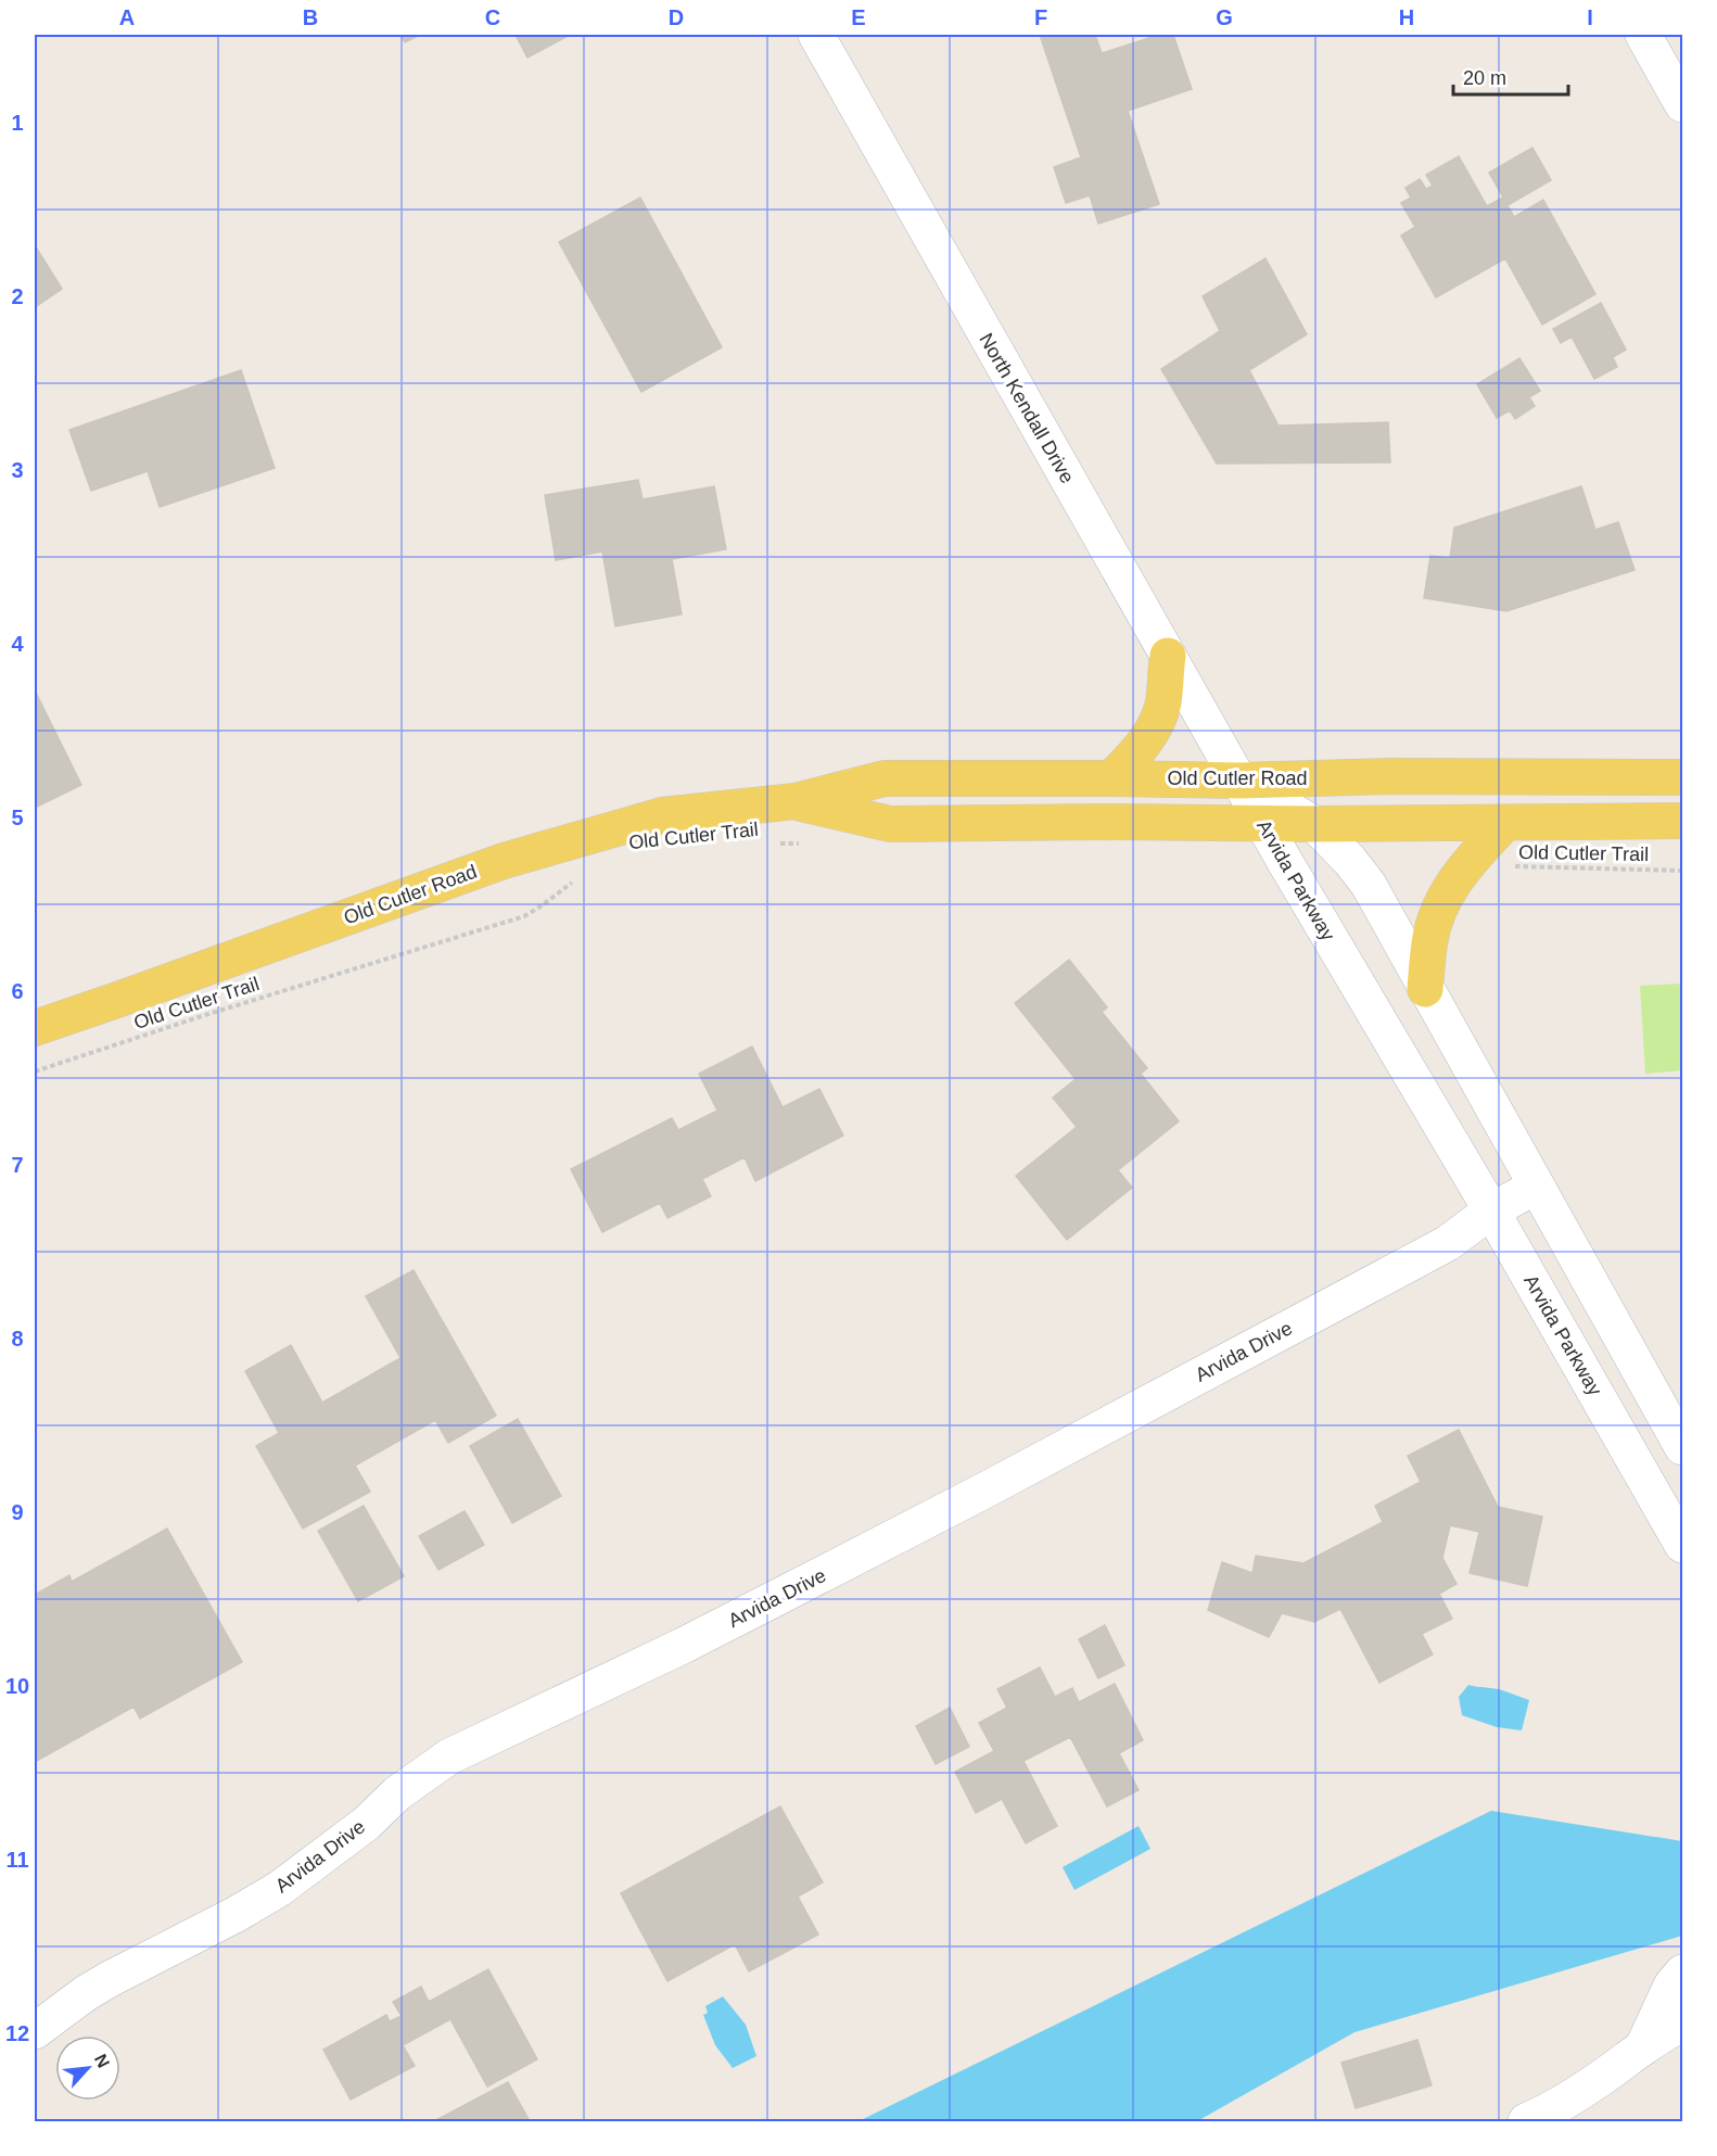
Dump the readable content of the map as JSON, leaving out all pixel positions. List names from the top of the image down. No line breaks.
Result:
{"streets":{"main road":["Old Cutler Road"],"street":["North Kendall Drive","Arvida Parkway","Arvida Drive"],"path":["Old Cutler Trail"]},"crossings":[["North Kendall Drive","Old Cutler Road"],["North Kendall Drive","Arvida Parkway"],["Old Cutler Road","Arvida Parkway"],["Arvida Parkway","Arvida Drive"]],"scale_bar":"20 m","north":"top right","grid":{"columns":["A","B","C","D","E","F","G","H","I"],"rows":["1","2","3","4","5","6","7","8","9","10","11","12"]}}
